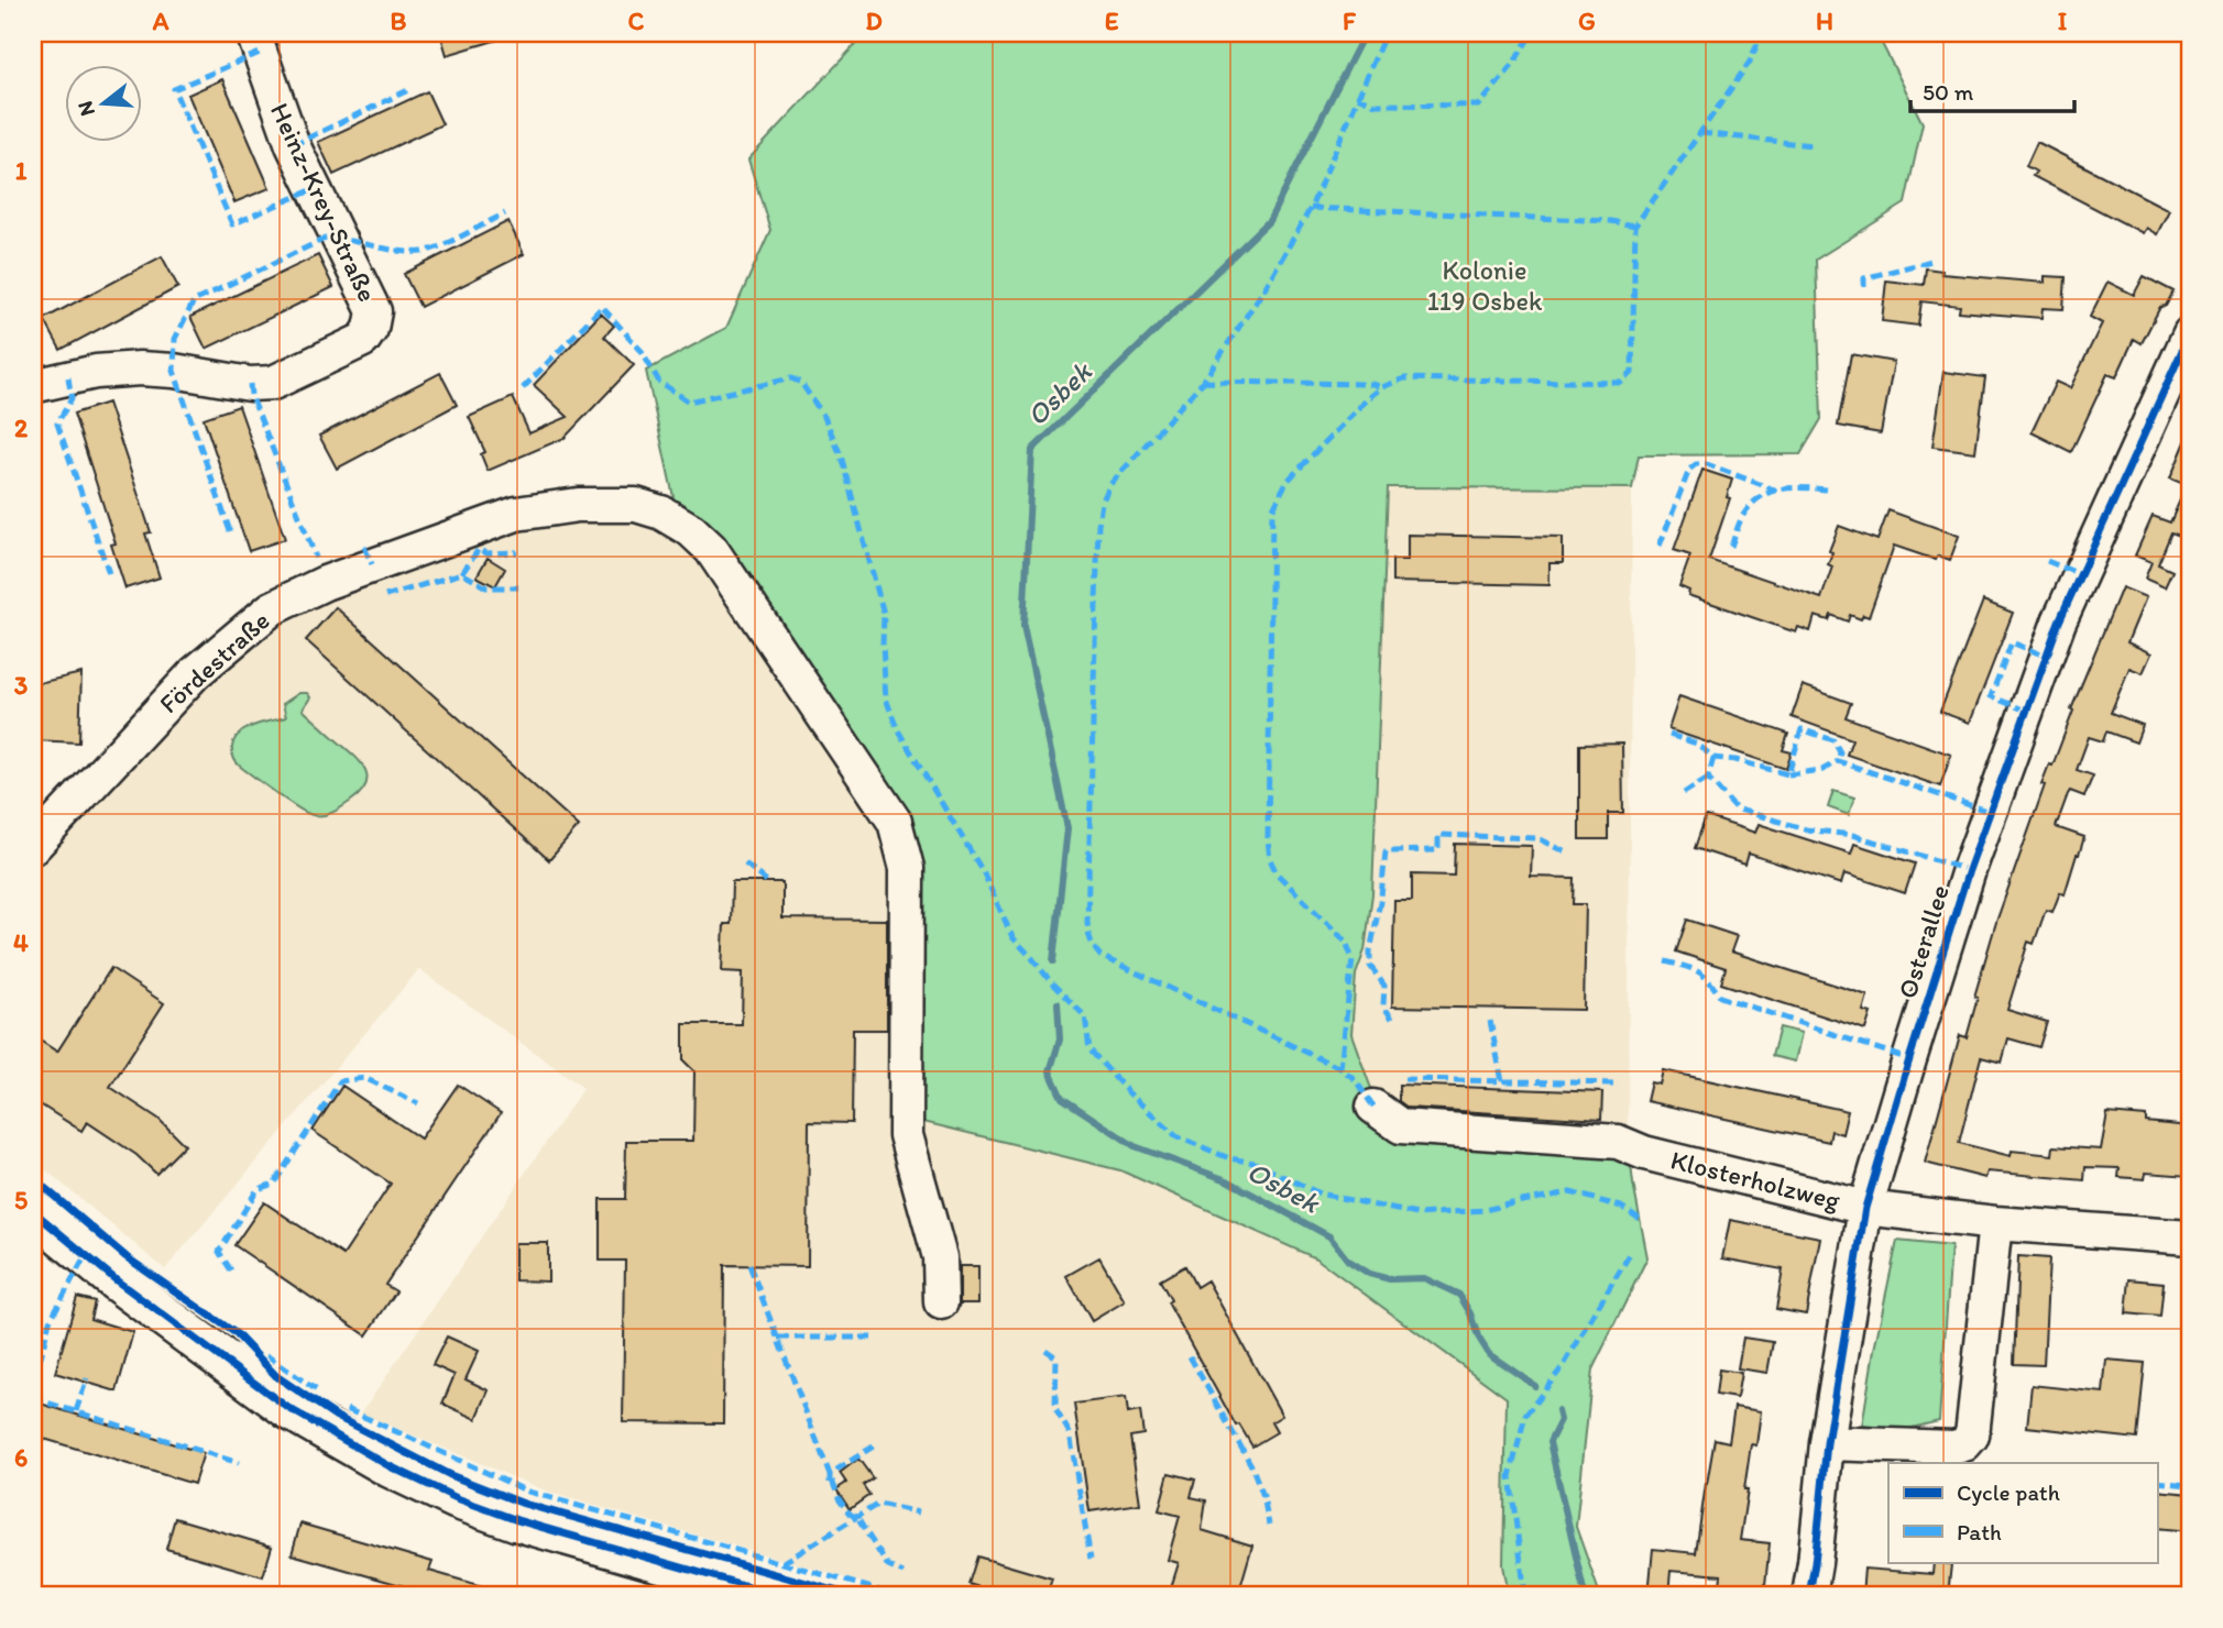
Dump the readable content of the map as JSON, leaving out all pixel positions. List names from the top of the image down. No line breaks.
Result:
{"streets":{"street":["Heinz-Krey-Straße","Fördestraße","Osterallee","Klosterholzweg"]},"crossings":[["Osterallee","Klosterholzweg"]],"water":["Osbek"],"parks":["Kolonie 119 Osbek"],"legend":["Cycle path","Path"],"scale_bar":"50 m","north":"left","grid":{"columns":["A","B","C","D","E","F","G","H","I"],"rows":["1","2","3","4","5","6"]}}
